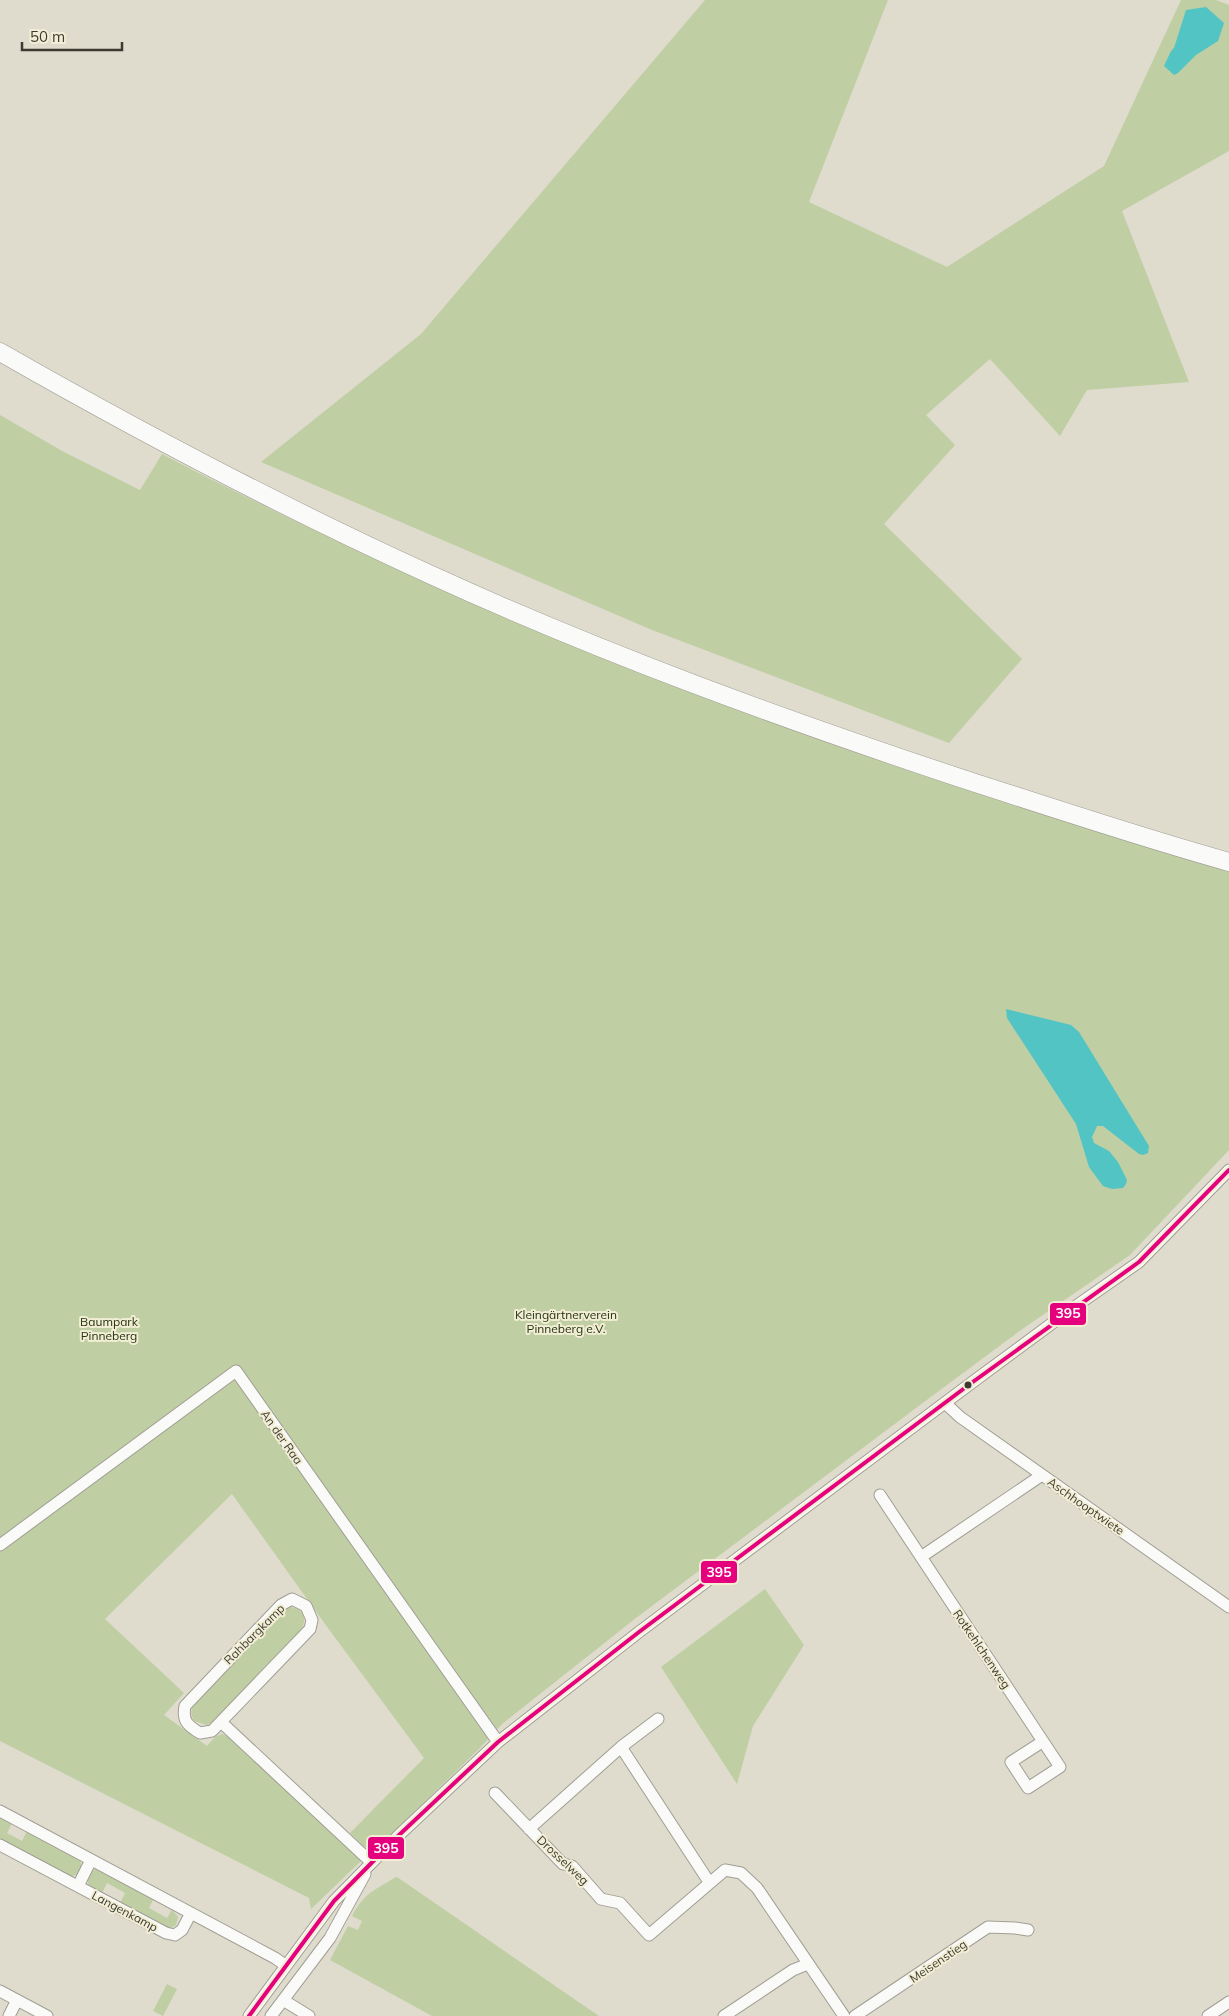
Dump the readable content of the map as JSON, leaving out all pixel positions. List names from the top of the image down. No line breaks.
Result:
{"streets":{"street":["An der Raa","Aschhooptwiete","Rahbargkamp","Rotkehlchenweg","Drosselweg","Langenkamp","Meisenstieg"]},"parks":["Kleingärtnerverein Pinneberg e.V.","Baumpark Pinneberg"],"lines":["transit line 395"],"scale_bar":"50 m"}
